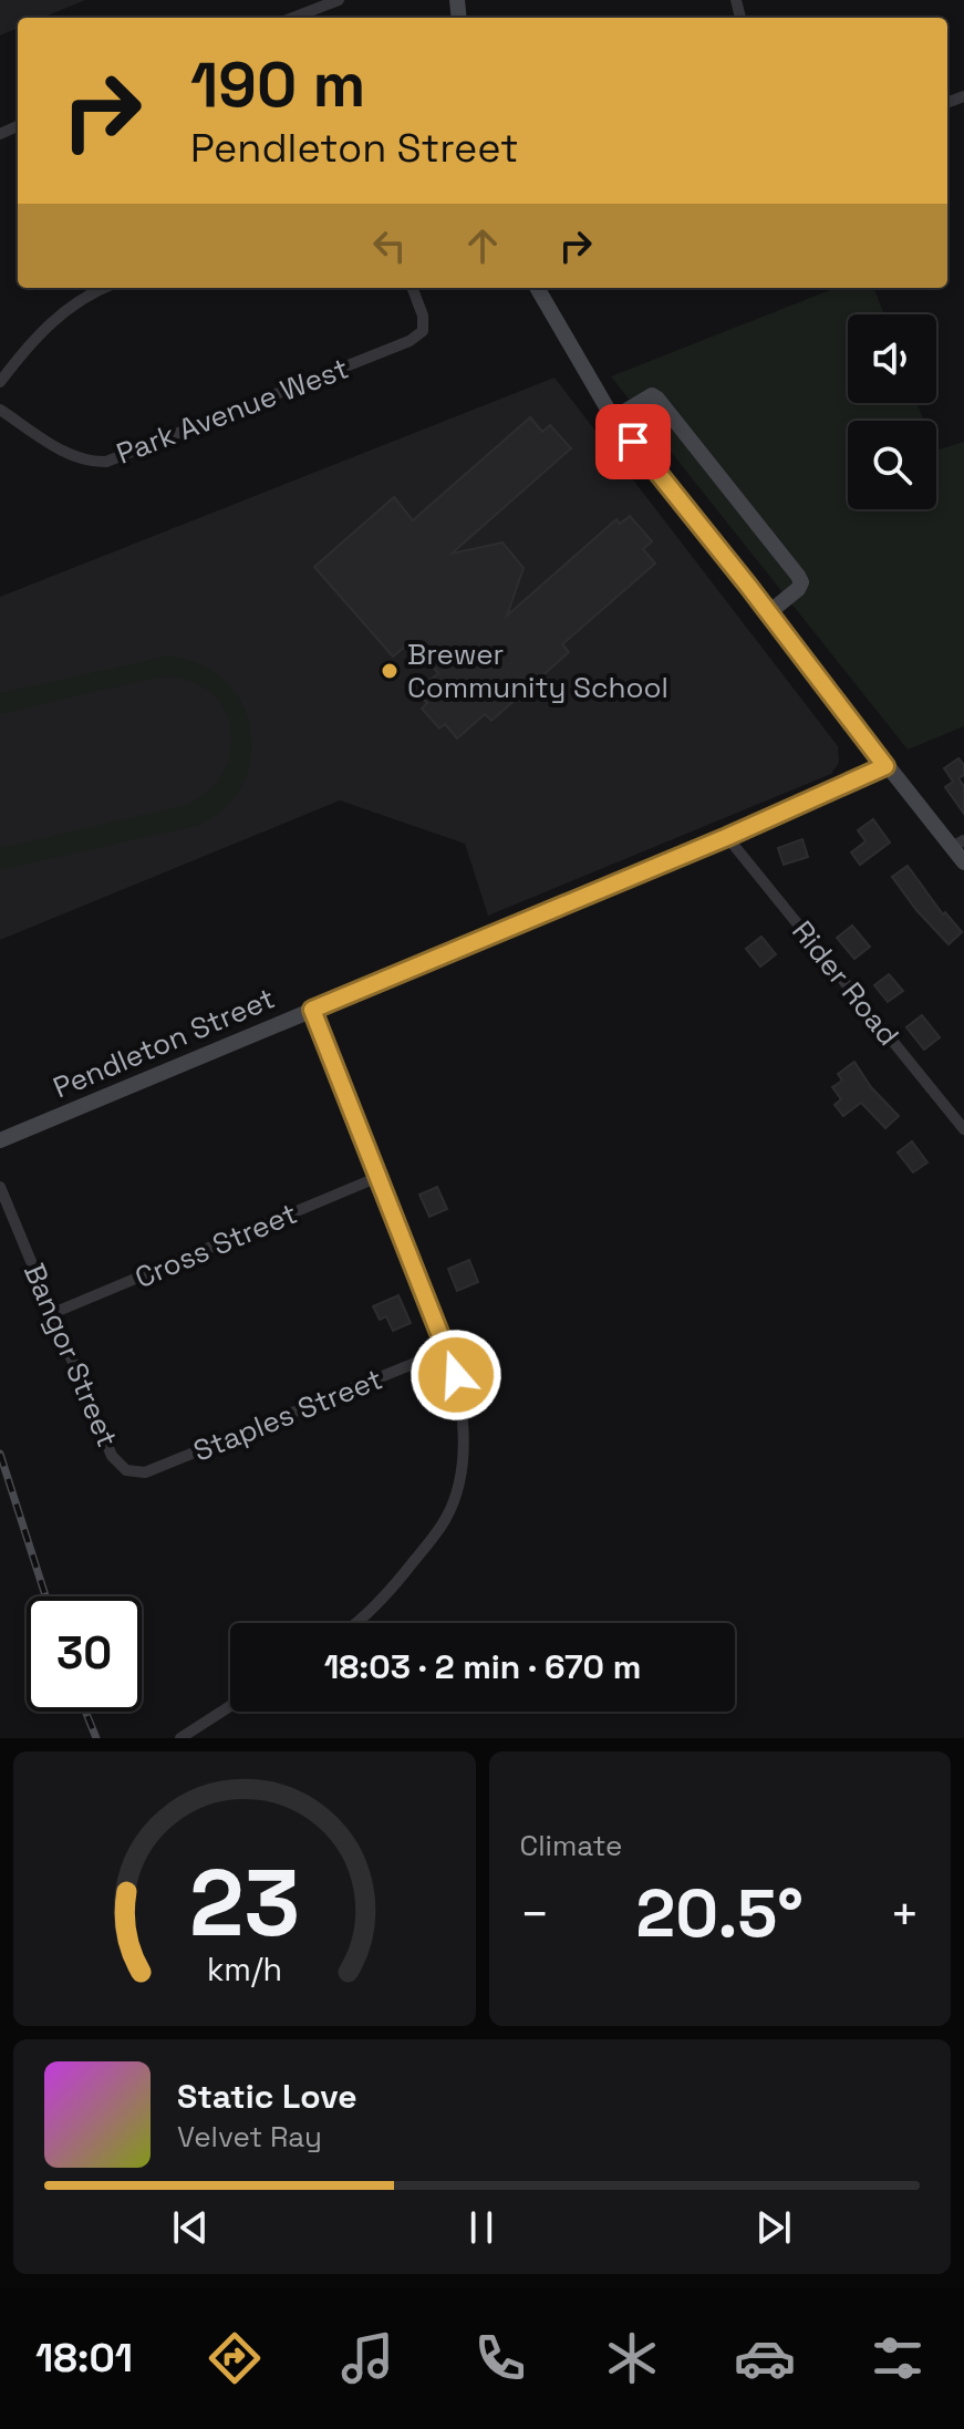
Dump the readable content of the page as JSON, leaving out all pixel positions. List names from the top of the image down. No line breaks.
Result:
{"streets":{"street":["Park Avenue West","Rider Road","Pendleton Street","Cross Street","Bangor Street","Staples Street"]},"crossings":[["Rider Road","Pendleton Street"],["Cross Street","Bangor Street"],["Bangor Street","Staples Street"]],"places":["Brewer Community School"],"page":{"turn":["190 m","Pendleton Street"],"limit":"30","trip":"18:03 · 2 min · 670 m","tile":"Climate","heat":["−","20.5°","+"],"song":["Static Love","Velvet Ray"],"tabs":"18:01","gauge":["23","km/h"]}}
